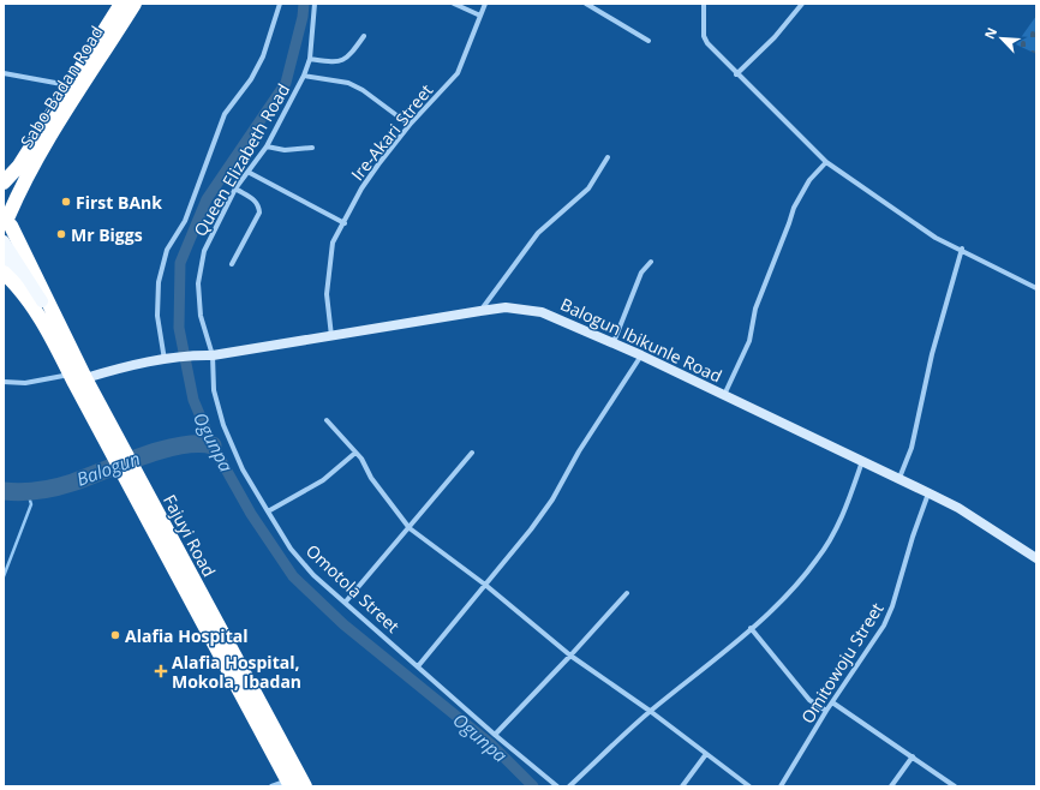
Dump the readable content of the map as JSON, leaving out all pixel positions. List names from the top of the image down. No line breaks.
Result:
{"streets":{"highway":["Sabo-Badan Road","Fajuyi Road"],"street":["Ire-Akari Street","Queen Elizabeth Road","Balogun Ibikunle Road","Omotola Street","Omitowoju Street"]},"crossings":[["Ire-Akari Street","Balogun Ibikunle Road"],["Queen Elizabeth Road","Balogun Ibikunle Road"],["Queen Elizabeth Road","Omotola Street"],["Balogun Ibikunle Road","Fajuyi Road"],["Balogun Ibikunle Road","Omotola Street"],["Balogun Ibikunle Road","Omitowoju Street"]],"water":["Ogunpa","Balogun"],"places":{"other":["First BAnk","Mr Biggs","Alafia Hospital"],"health":["Alafia Hospital, Mokola, Ibadan"]},"north":"top left"}
